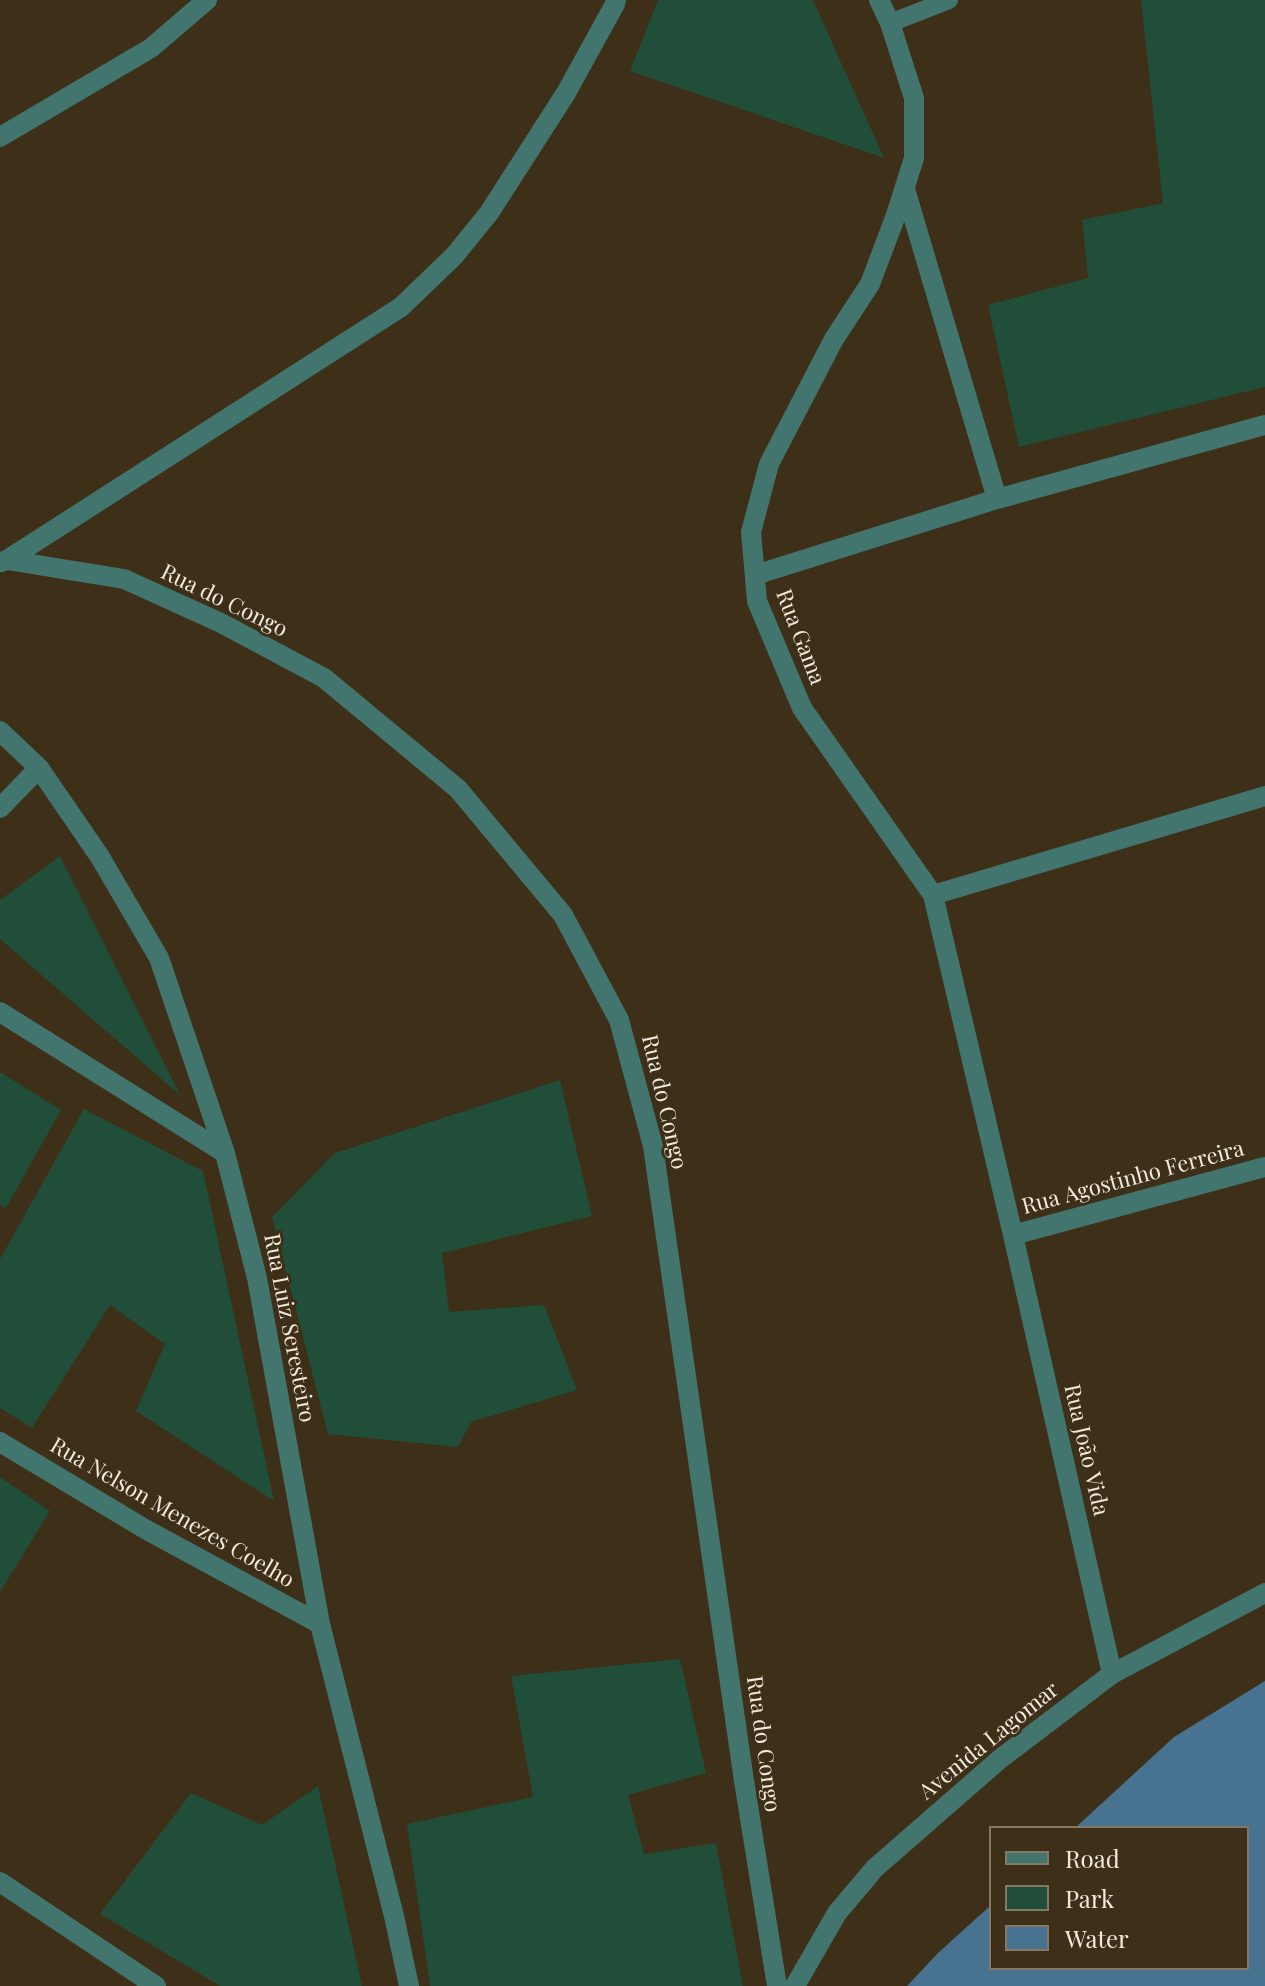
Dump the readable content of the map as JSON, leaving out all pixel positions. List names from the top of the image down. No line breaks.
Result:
{"streets":{"street":["Rua do Congo","Rua Gama","Rua Agostinho Ferreira","Rua Luiz Seresteiro","Rua João Vida","Rua Nelson Menezes Coelho","Avenida Lagomar"]},"crossings":[["Rua Gama","Rua Agostinho Ferreira"],["Rua Gama","Rua João Vida"],["Rua Agostinho Ferreira","Rua João Vida"],["Rua Luiz Seresteiro","Rua Nelson Menezes Coelho"],["Rua João Vida","Avenida Lagomar"]],"legend":["Road","Park","Water"]}
